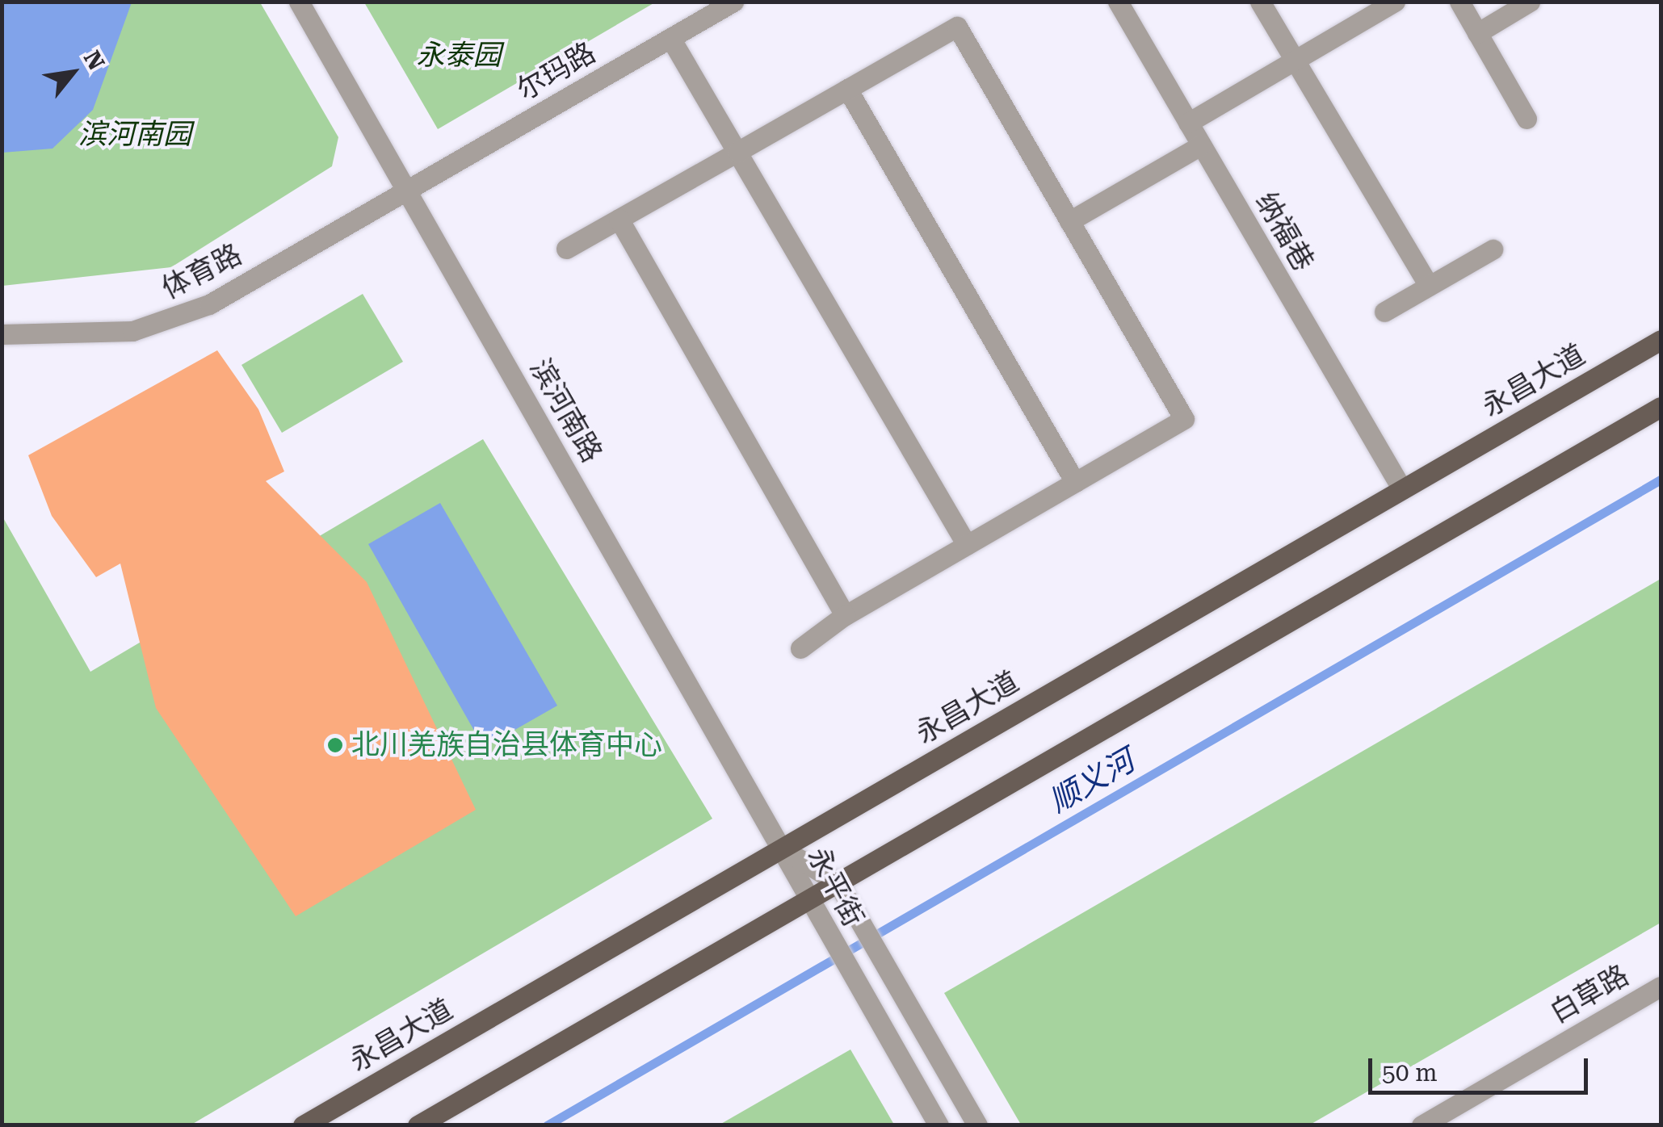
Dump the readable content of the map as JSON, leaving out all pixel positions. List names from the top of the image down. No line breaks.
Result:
{"streets":{"main road":["永昌大道"],"street":["尔玛路","纳福巷","体育路","滨河南路","永平街","白草路"]},"crossings":[["尔玛路","体育路"],["尔玛路","滨河南路"],["纳福巷","永昌大道"],["体育路","滨河南路"],["永昌大道","滨河南路"],["永昌大道","永平街"],["滨河南路","永平街"]],"water":["顺义河"],"parks":["永泰园","滨河南园"],"places":["北川羌族自治县体育中心"],"scale_bar":"50 m","north":"top right"}
